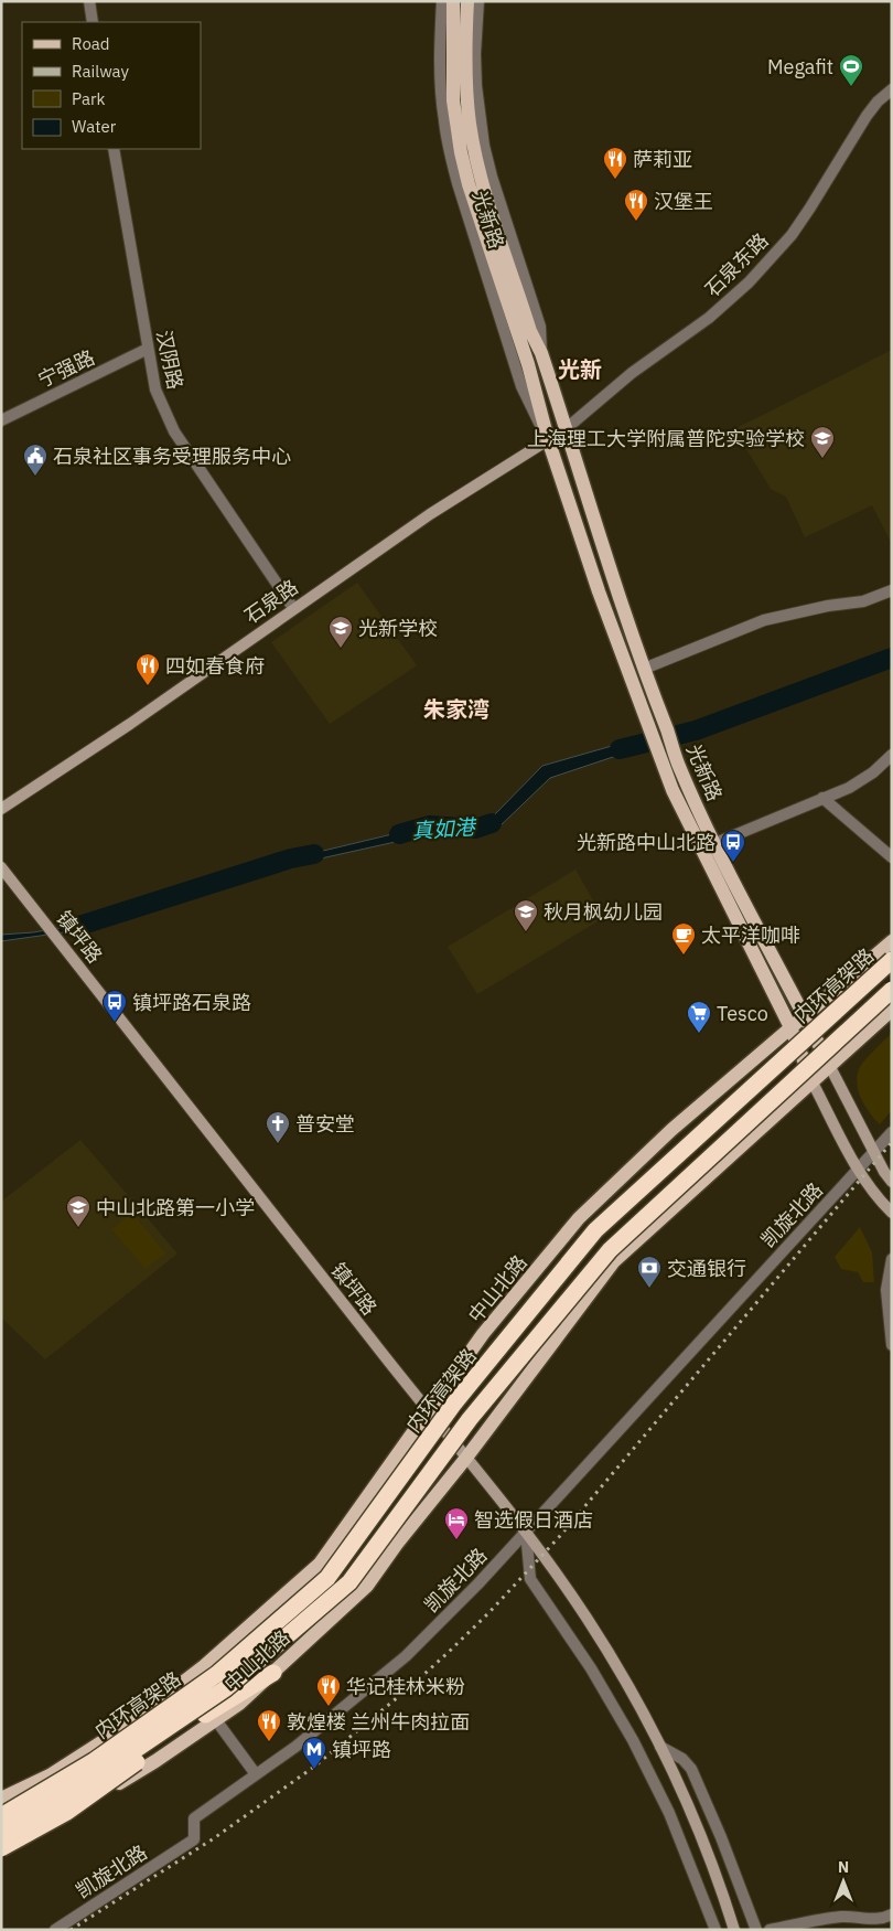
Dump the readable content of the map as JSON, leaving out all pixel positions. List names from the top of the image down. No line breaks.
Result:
{"streets":{"highway":["内环高架路"],"main road":["光新路","中山北路"],"street":["石泉东路","汉阴路","宁强路","石泉路","镇坪路","凯旋北路"]},"crossings":[["光新路","石泉东路"],["光新路","石泉路"],["光新路","凯旋北路"],["光新路","中山北路"],["石泉东路","石泉路"],["汉阴路","宁强路"],["汉阴路","石泉路"],["镇坪路","凯旋北路"],["镇坪路","中山北路"]],"districts":["光新","朱家湾"],"water":["真如港"],"places":{"sports":["Megafit"],"restaurant":["萨莉亚","汉堡王","四如春食府","华记桂林米粉","敦煌楼 兰州牛肉拉面"],"school or university":["上海理工大学附属普陀实验学校","光新学校","秋月枫幼儿园","中山北路第一小学"],"public building":["石泉社区事务受理服务中心"],"bus stop":["光新路中山北路","镇坪路石泉路"],"cafe":["太平洋咖啡"],"supermarket":["Tesco"],"church":["普安堂"],"bank":["交通银行"],"hotel":["智选假日酒店"],"metro station":["镇坪路"]},"legend":["Road","Railway","Park","Water"],"north":"top"}
